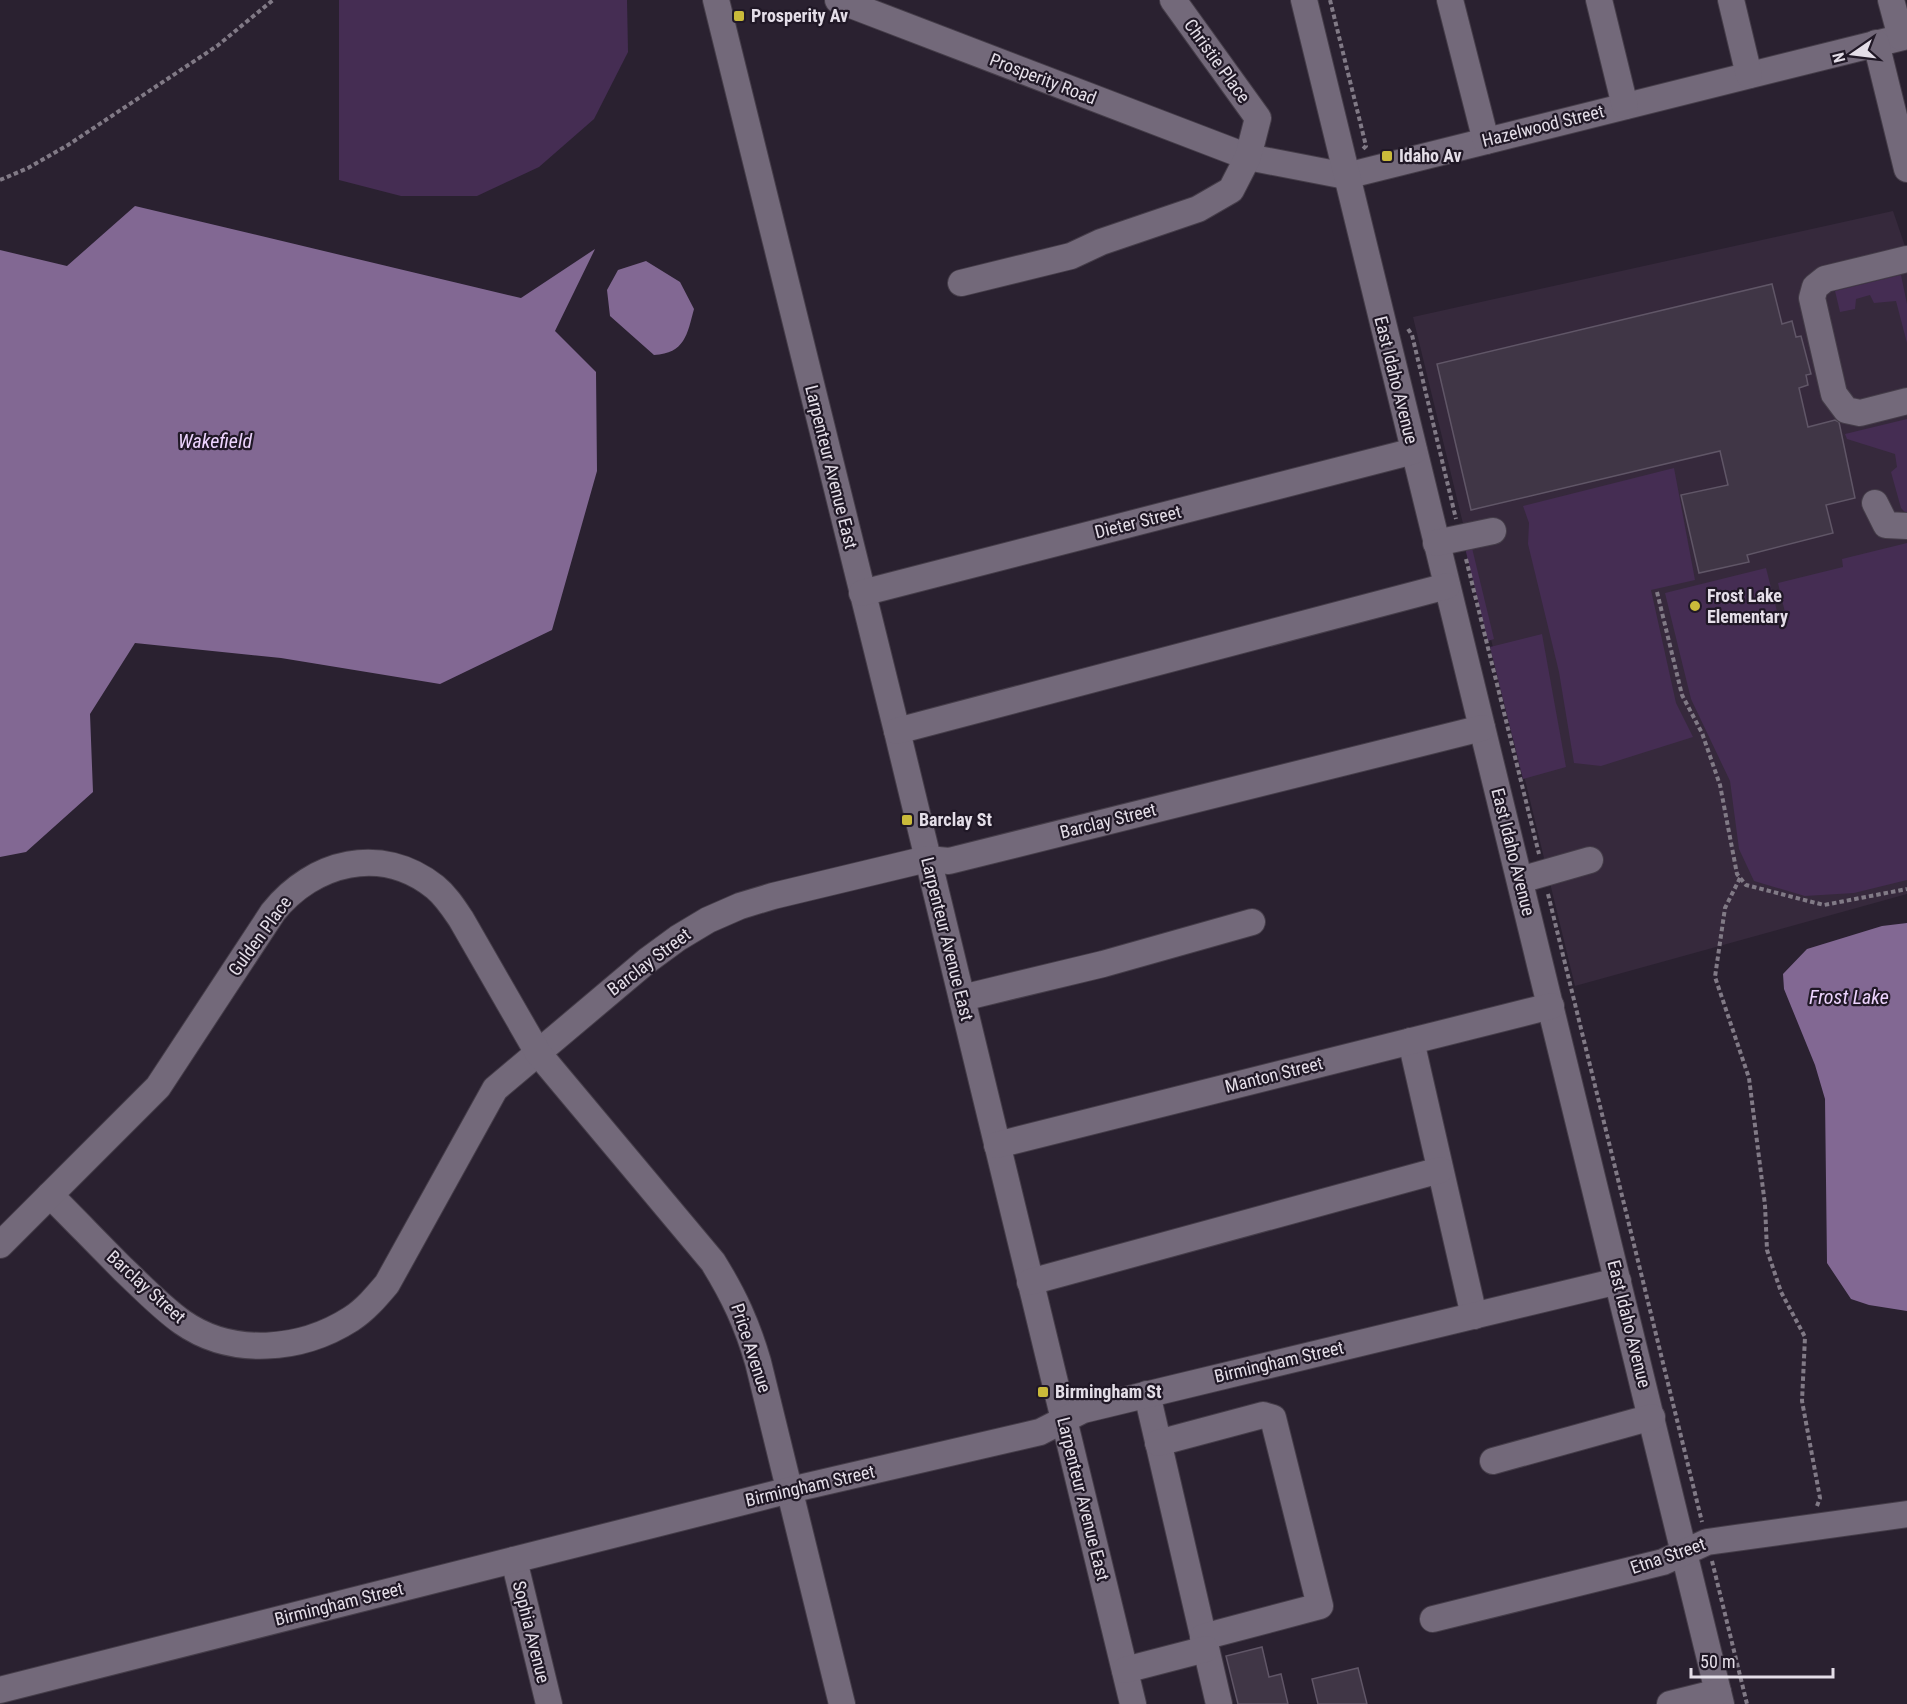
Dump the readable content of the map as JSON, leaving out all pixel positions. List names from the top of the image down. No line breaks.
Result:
{"streets":{"street":["Christie Place","Prosperity Road","Hazelwood Street","East Idaho Avenue","Larpenteur Avenue East","Dieter Street","Barclay Street","Gulden Place","Manton Street","Price Avenue","Birmingham Street","Etna Street","Sophia Avenue"]},"crossings":[["Christie Place","Prosperity Road"],["Christie Place","Hazelwood Street"],["Prosperity Road","Hazelwood Street"],["Hazelwood Street","East Idaho Avenue"],["East Idaho Avenue","Dieter Street"],["East Idaho Avenue","Barclay Street"],["East Idaho Avenue","Manton Street"],["East Idaho Avenue","Birmingham Street"],["East Idaho Avenue","Etna Street"],["Larpenteur Avenue East","Dieter Street"],["Larpenteur Avenue East","Barclay Street"],["Larpenteur Avenue East","Manton Street"],["Larpenteur Avenue East","Birmingham Street"],["Barclay Street","Gulden Place"],["Barclay Street","Price Avenue"],["Gulden Place","Price Avenue"],["Price Avenue","Birmingham Street"],["Birmingham Street","Sophia Avenue"]],"water":["Wakefield","Frost Lake"],"places":{"transit":["Prosperity Av","Idaho Av","Barclay St","Birmingham St"],"other":["Frost Lake Elementary"]},"scale_bar":"50 m","north":"left"}
